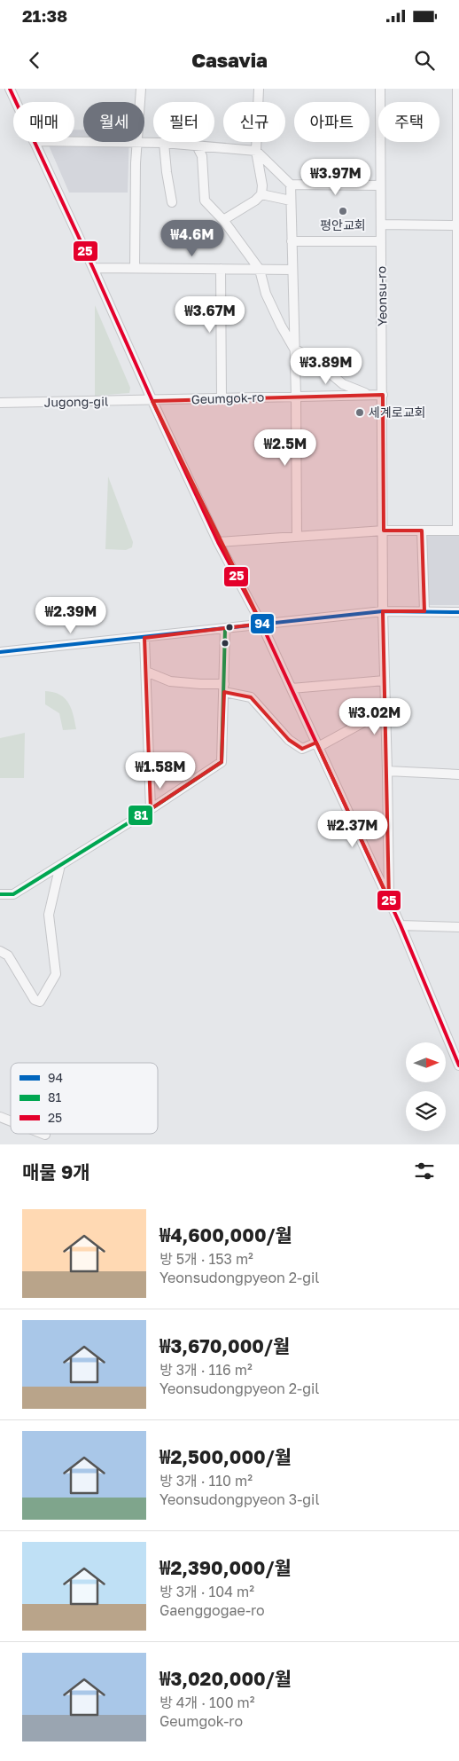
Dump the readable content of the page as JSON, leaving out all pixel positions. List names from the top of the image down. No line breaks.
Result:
{"streets":{"street":["Yeonsu-ro","Geumgok-ro","Jugong-gil"]},"crossings":[["Yeonsu-ro","Geumgok-ro"],["Geumgok-ro","Jugong-gil"]],"places":["평안교회","세계로교회"],"lines":["transit line 25","transit line 94","transit line 81"],"legend":["94","81","25"],"north":"right","page":{"status":"21:38","header":"Casavia","chip":["매매","월세","필터","신규","아파트","주택"],"price":["₩3.97M","₩4.6M","₩3.67M","₩3.89M","₩2.5M","₩2.39M","₩3.02M","₩1.58M","₩2.37M"],"heading":"매물 9개","list":[{"name":"₩4,600,000/월","note":"방 5개 · 153 m² · Yeonsudongpyeon 2-gil"},{"name":"₩3,670,000/월","note":"방 3개 · 116 m² · Yeonsudongpyeon 2-gil"},{"name":"₩2,500,000/월","note":"방 3개 · 110 m² · Yeonsudongpyeon 3-gil"},{"name":"₩2,390,000/월","note":"방 3개 · 104 m² · Gaenggogae-ro"},{"name":"₩3,020,000/월","note":"방 4개 · 100 m² · Geumgok-ro"}]}}
